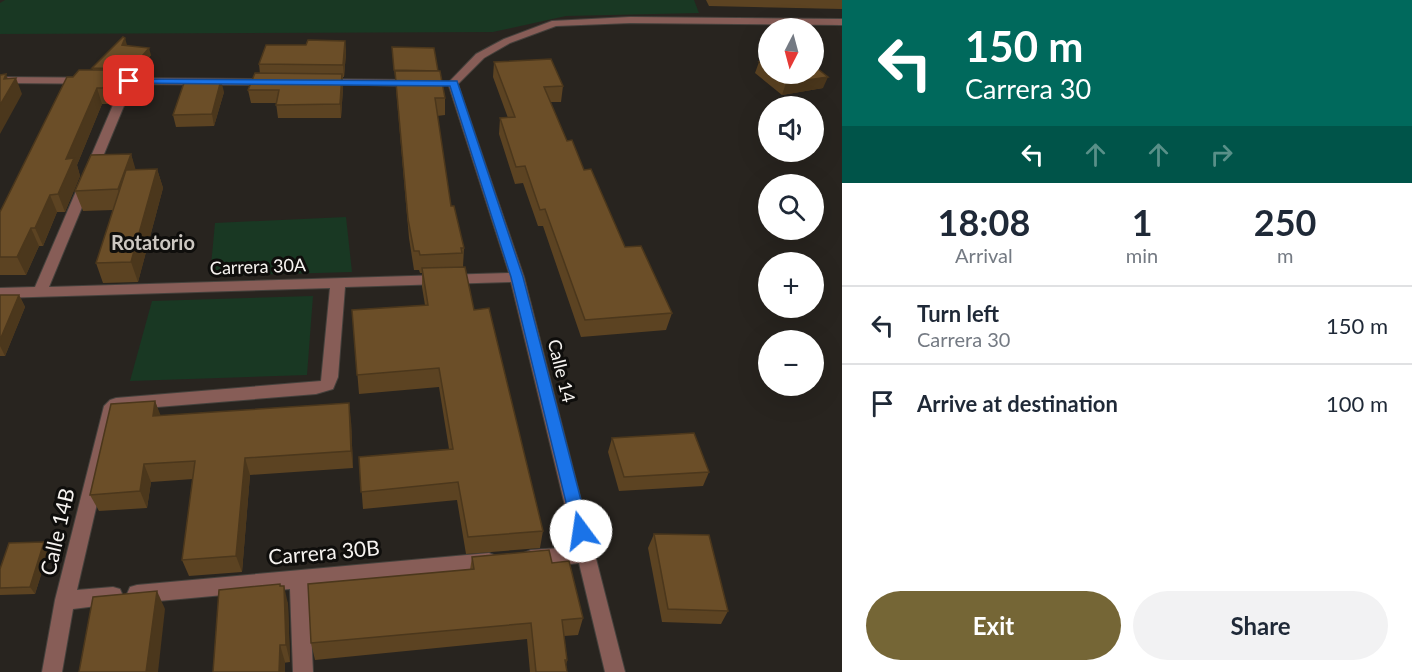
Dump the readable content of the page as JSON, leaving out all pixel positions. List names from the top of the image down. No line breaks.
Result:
{"streets":{"street":["Carrera 30A","Calle 14","Calle 14B","Carrera 30B"]},"crossings":[["Carrera 30A","Calle 14"],["Carrera 30A","Calle 14B"],["Calle 14","Carrera 30B"],["Calle 14B","Carrera 30B"]],"districts":["Rotatorio"],"north":"bottom","page":{"turn":["150 m","Carrera 30"],"map_buttons":["+","−"],"eta":["18:08","Arrival","1","min","250","m"],"list":[{"name":"Turn left","note":"Carrera 30","value":"150 m"},{"name":"Arrive at destination","value":"100 m"}],"buttons":["Exit","Share"]}}
